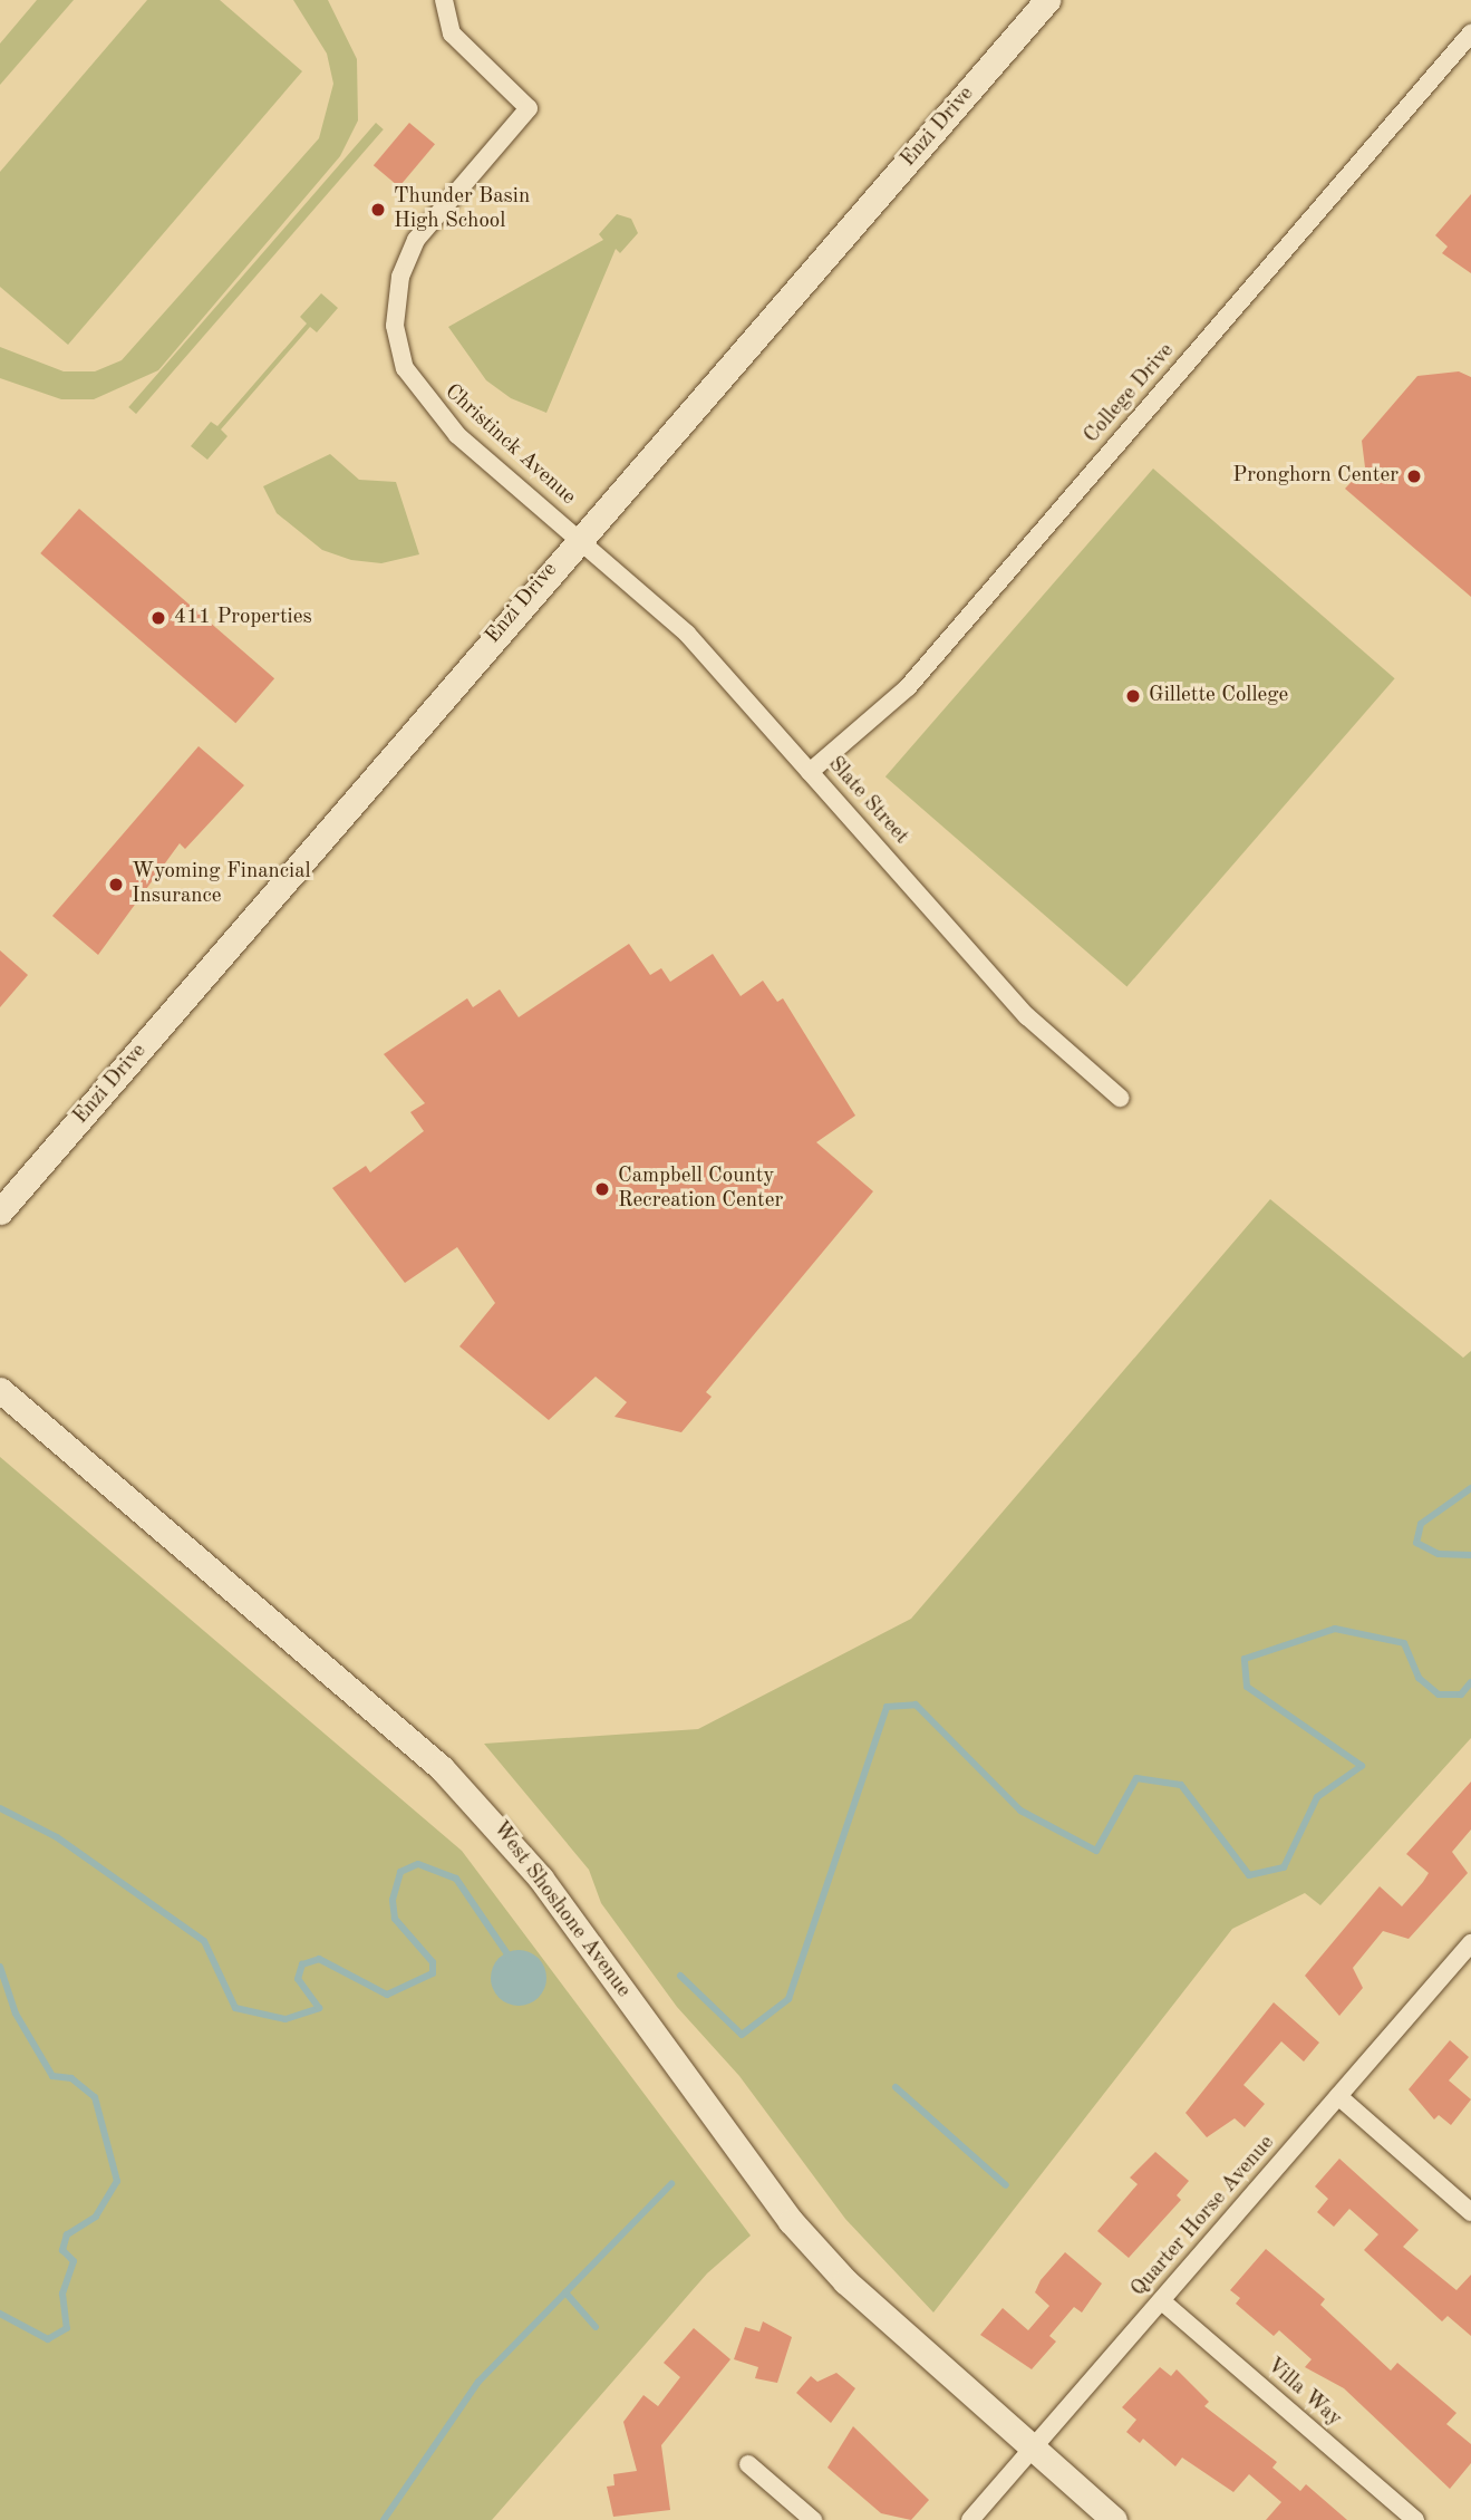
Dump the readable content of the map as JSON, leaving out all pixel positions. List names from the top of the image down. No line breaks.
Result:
{"streets":{"main road":["Enzi Drive","West Shoshone Avenue"],"street":["College Drive","Christinck Avenue","Slate Street","Quarter Horse Avenue","Villa Way"]},"crossings":[["Enzi Drive","Christinck Avenue"],["Enzi Drive","Slate Street"],["College Drive","Slate Street"],["Christinck Avenue","Slate Street"],["West Shoshone Avenue","Quarter Horse Avenue"],["Quarter Horse Avenue","Villa Way"]],"places":["Thunder Basin High School","Pronghorn Center","411 Properties","Gillette College","Wyoming Financial Insurance","Campbell County Recreation Center"]}
